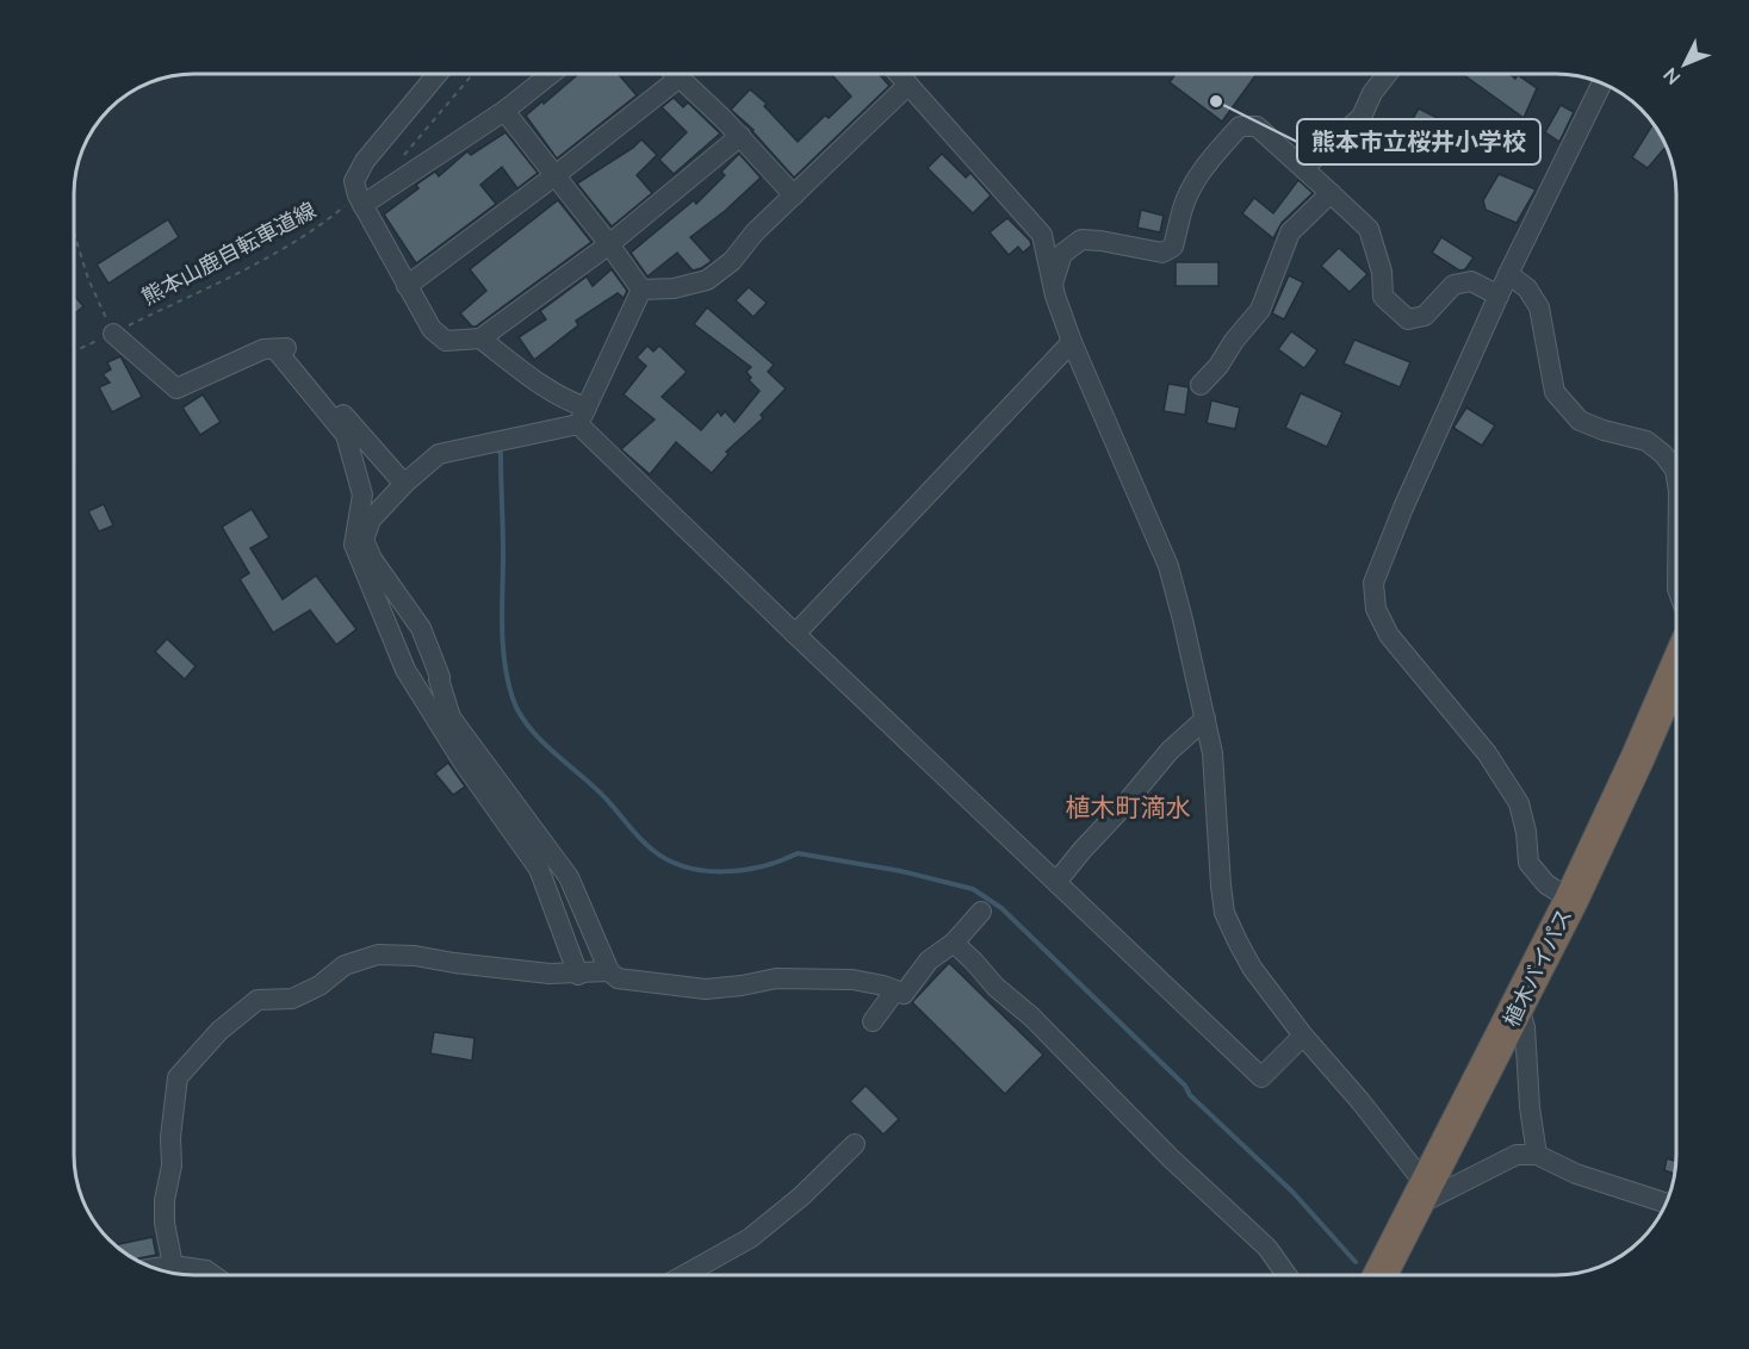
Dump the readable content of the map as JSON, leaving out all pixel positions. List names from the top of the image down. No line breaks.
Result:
{"streets":{"highway":["植木バイパス"],"path":["熊本山鹿自転車道線"]},"districts":["植木町滴水"],"places":["熊本市立桜井小学校"],"north":"bottom left"}
